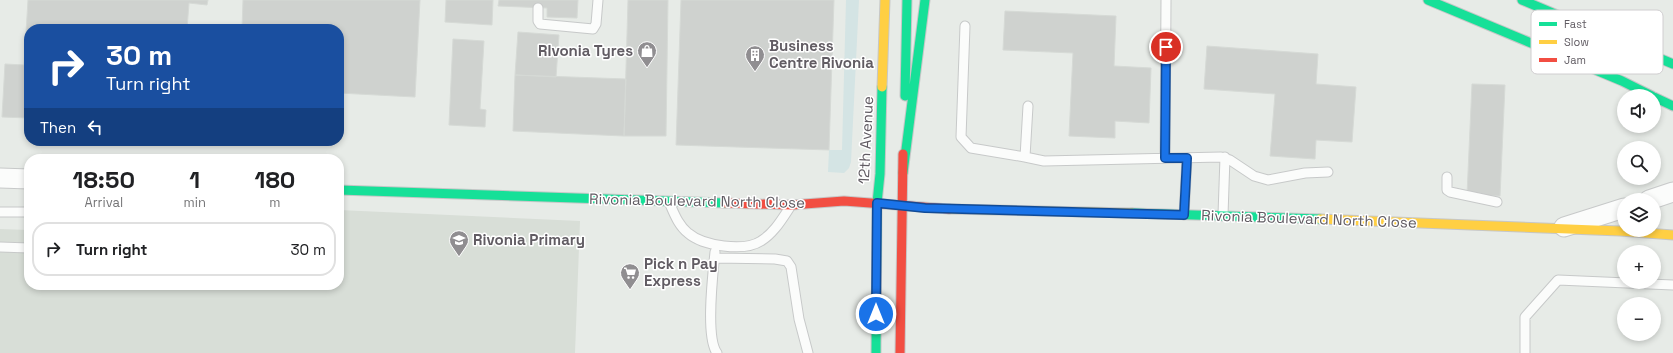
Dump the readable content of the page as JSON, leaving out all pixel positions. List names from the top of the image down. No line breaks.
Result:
{"streets":{"street":["12th Avenue","Rivonia Boulevard North Close"]},"crossings":[["12th Avenue","Rivonia Boulevard North Close"]],"places":{"shop":["RIvonia Tyres"],"building":["Business Centre Rivonia"],"school or university":["Rivonia Primary"],"supermarket":["Pick n Pay Express"]},"legend":["Fast","Slow","Jam"],"page":{"turn":["30 m","Turn right"],"map_buttons":["+","−"],"then":"Then","eta":["18:50","Arrival","1","min","180","m"],"list":[{"name":"Turn right","value":"30 m"}]}}
